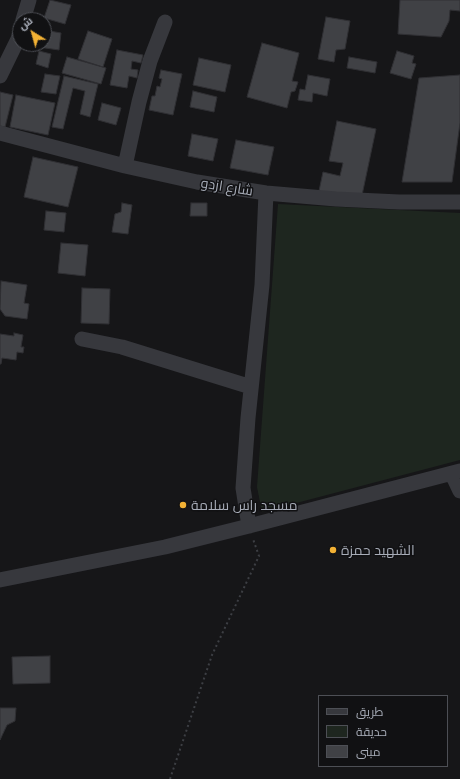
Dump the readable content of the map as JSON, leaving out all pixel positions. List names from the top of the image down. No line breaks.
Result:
{"streets":{"street":["شارع ازدو"]},"places":["مسجد راس سلامة","الشهيد حمزة"],"legend":["طريق","حديقة","مبنى"],"north":"top left"}
